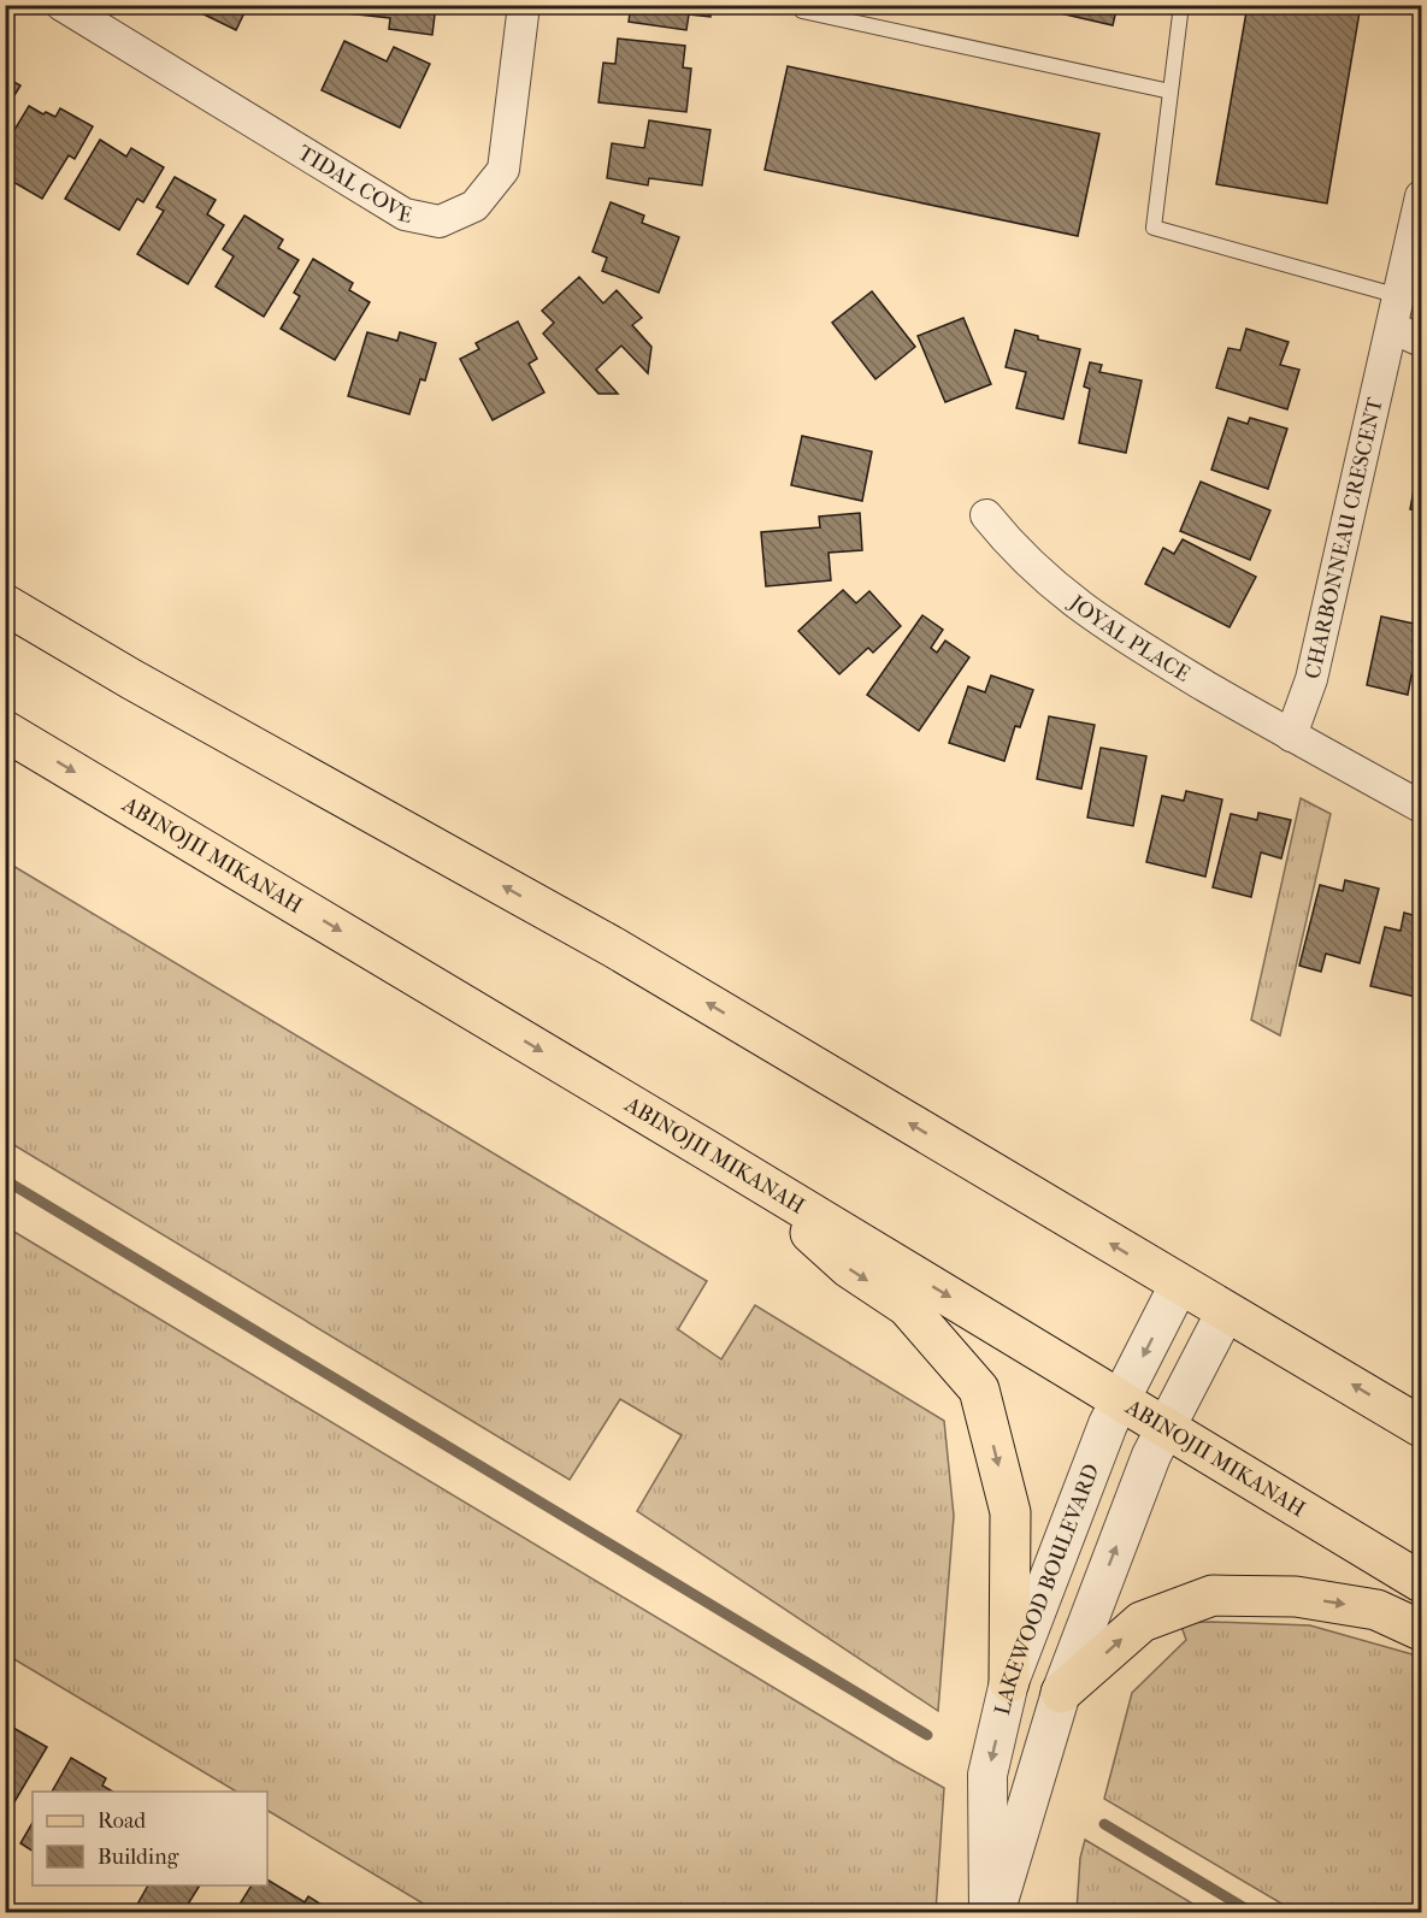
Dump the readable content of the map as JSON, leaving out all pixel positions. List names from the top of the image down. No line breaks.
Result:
{"streets":{"main road":["ABINOJII MIKANAH"],"street":["TIDAL COVE","CHARBONNEAU CRESCENT","JOYAL PLACE","LAKEWOOD BOULEVARD"]},"crossings":[["CHARBONNEAU CRESCENT","JOYAL PLACE"],["ABINOJII MIKANAH","LAKEWOOD BOULEVARD"]],"legend":["Road","Building"]}
